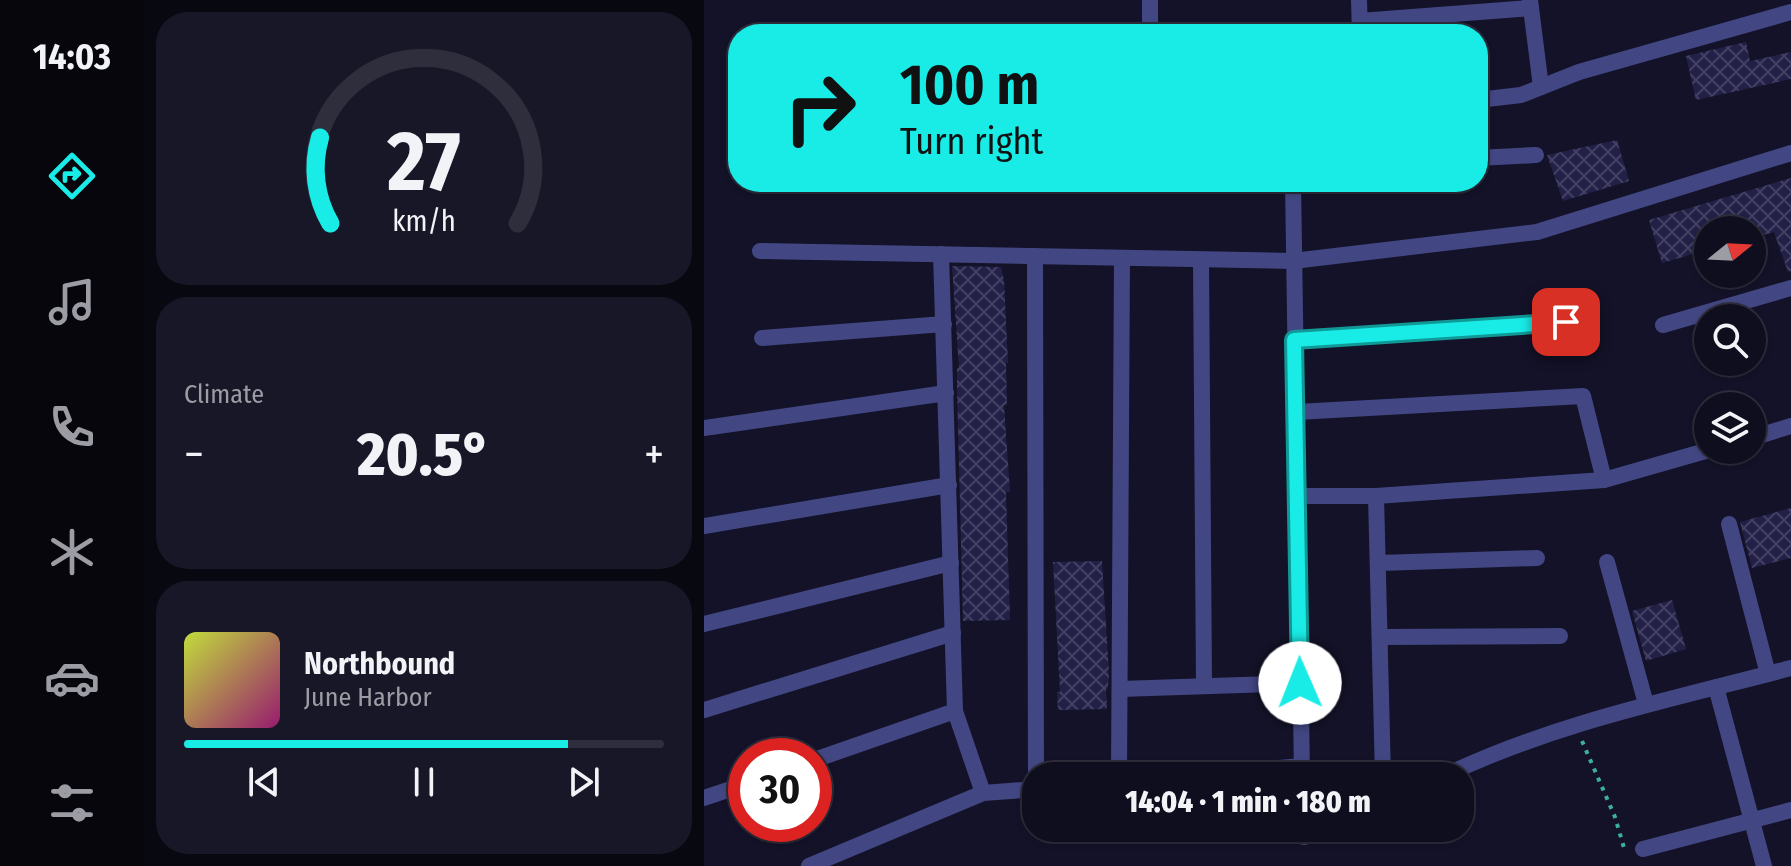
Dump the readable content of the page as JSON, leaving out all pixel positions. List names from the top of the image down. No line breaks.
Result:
{"north":"right","page":{"tabs":"14:03","turn":["100 m","Turn right"],"tile":"Climate","heat":["−","20.5°","+"],"song":["Northbound","June Harbor"],"limit":"30","trip":"14:04 · 1 min · 180 m","gauge":["27","km/h"]}}
